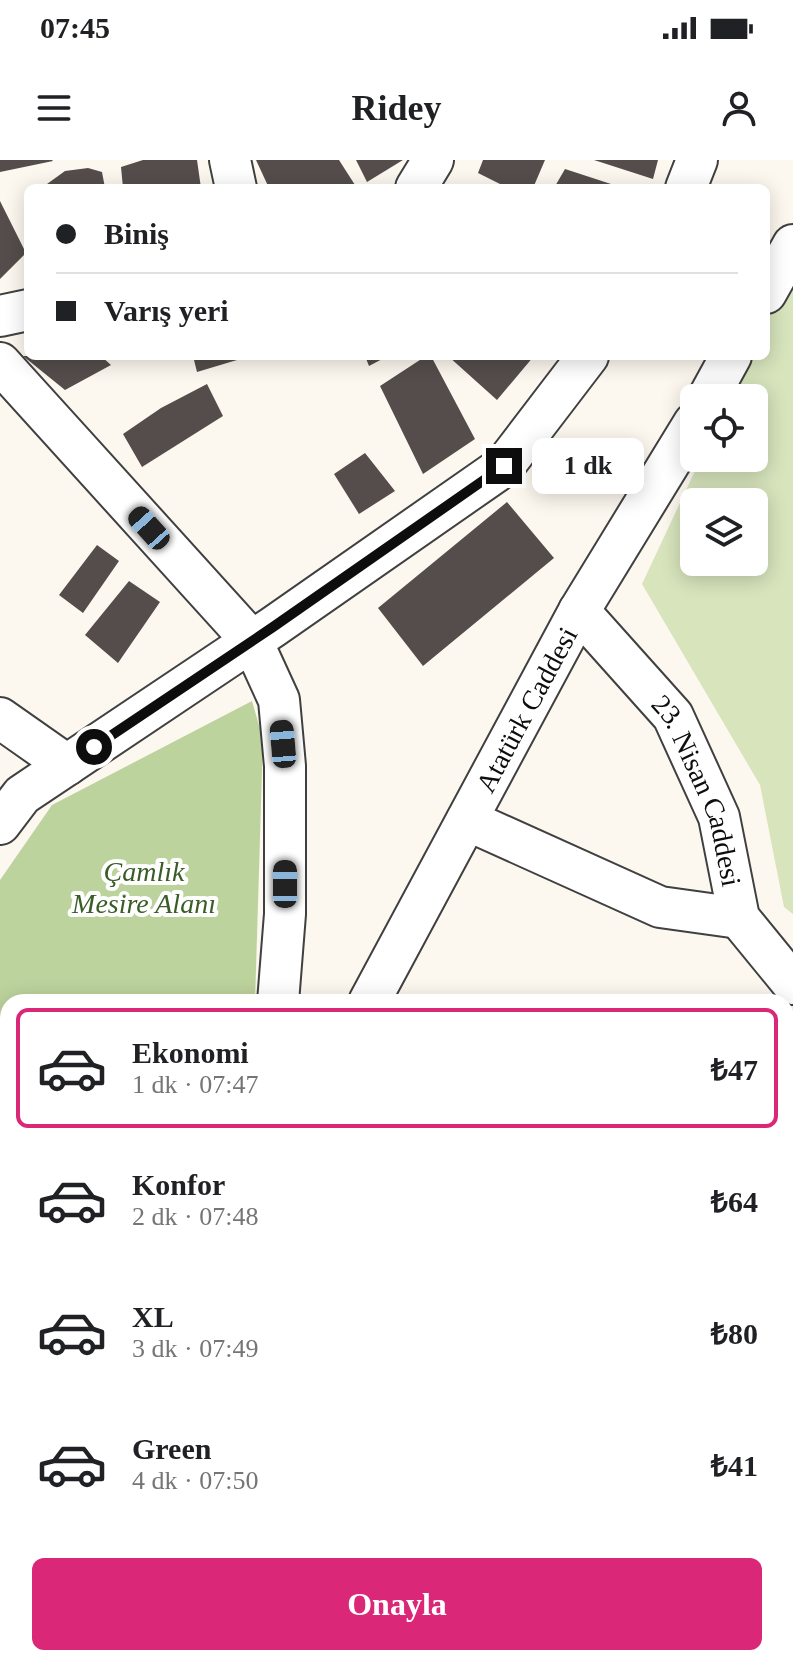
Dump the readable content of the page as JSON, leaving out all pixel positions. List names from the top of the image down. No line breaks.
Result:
{"streets":{"street":["Atatürk Caddesi","23. Nisan Caddesi"]},"crossings":[["Atatürk Caddesi","23. Nisan Caddesi"]],"parks":["Çamlık Mesire Alanı"],"page":{"status":"07:45","header":"Ridey","banner":["Biniş","Varış yeri"],"bubble":"1 dk","list":[{"name":"Ekonomi","note":"1 dk · 07:47","value":"₺47"},{"name":"Konfor","note":"2 dk · 07:48","value":"₺64"},{"name":"XL","note":"3 dk · 07:49","value":"₺80"},{"name":"Green","note":"4 dk · 07:50","value":"₺41"}],"buttons":"Onayla"}}
